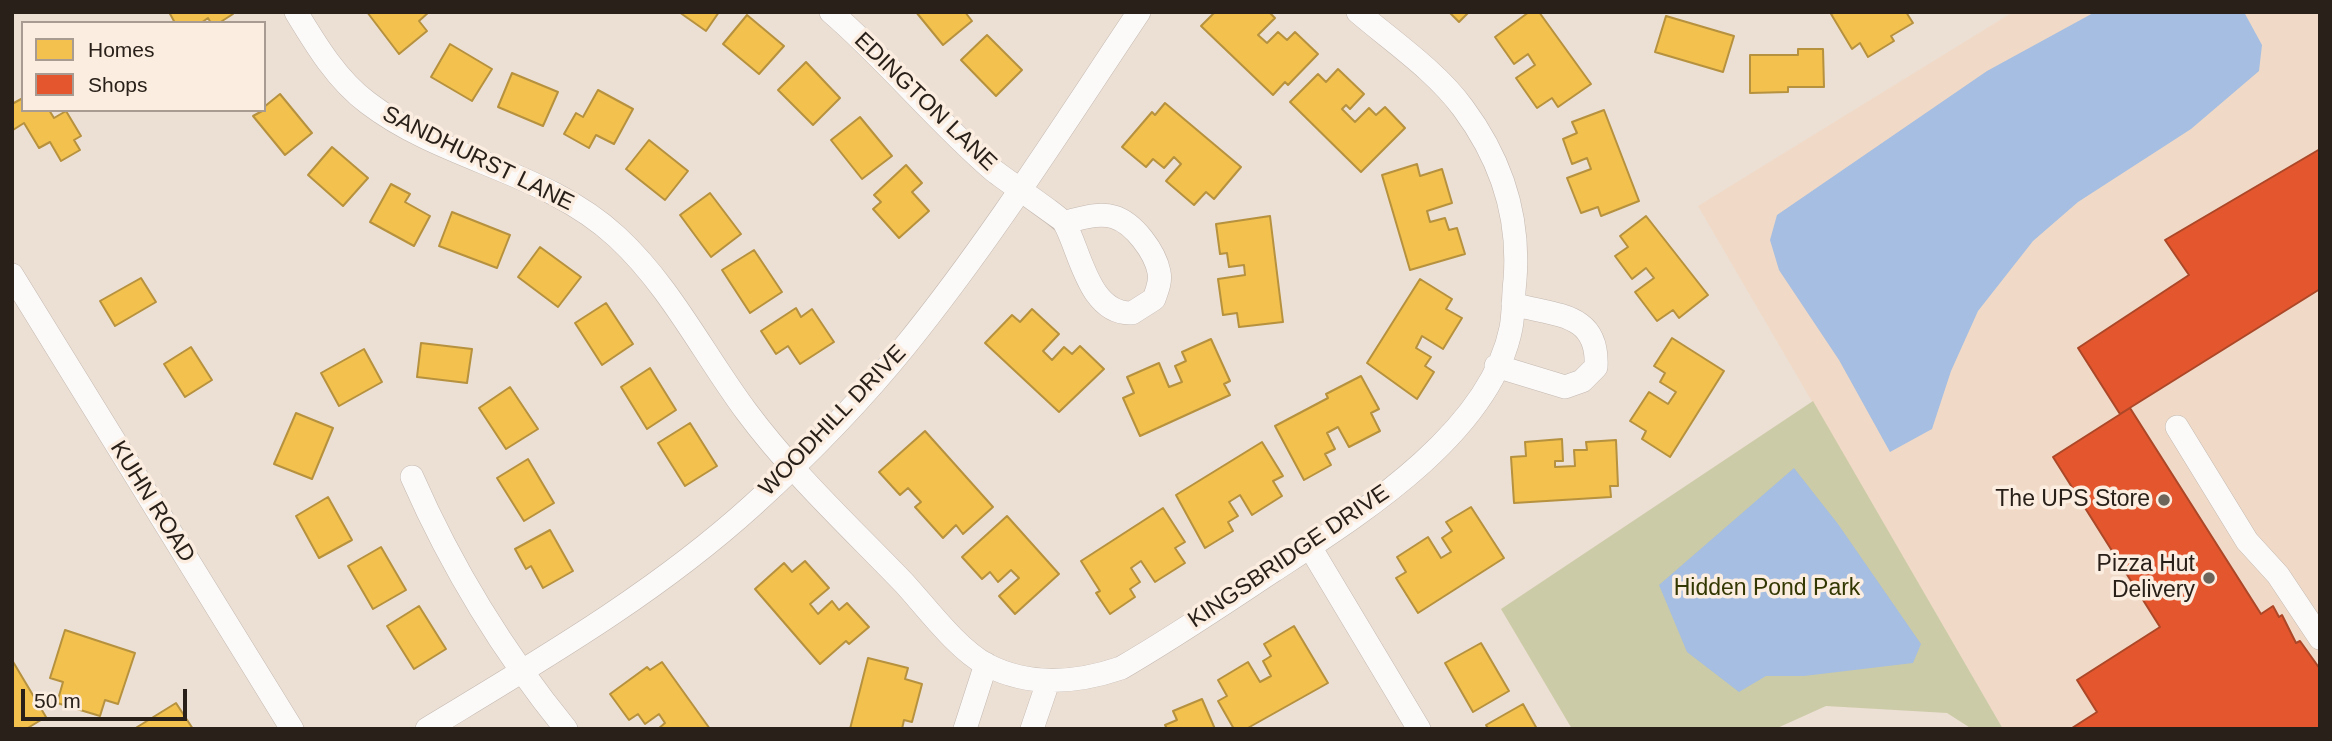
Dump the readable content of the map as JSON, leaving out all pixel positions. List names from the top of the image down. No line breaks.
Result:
{"streets":{"street":["EDINGTON LANE","SANDHURST LANE","WOODHILL DRIVE","KUHN ROAD","KINGSBRIDGE DRIVE"]},"crossings":[["EDINGTON LANE","WOODHILL DRIVE"],["SANDHURST LANE","WOODHILL DRIVE"],["SANDHURST LANE","KINGSBRIDGE DRIVE"],["WOODHILL DRIVE","KINGSBRIDGE DRIVE"]],"parks":["Hidden Pond Park"],"places":["The UPS Store","Pizza Hut Delivery"],"legend":["Homes","Shops"],"scale_bar":"50 m"}
